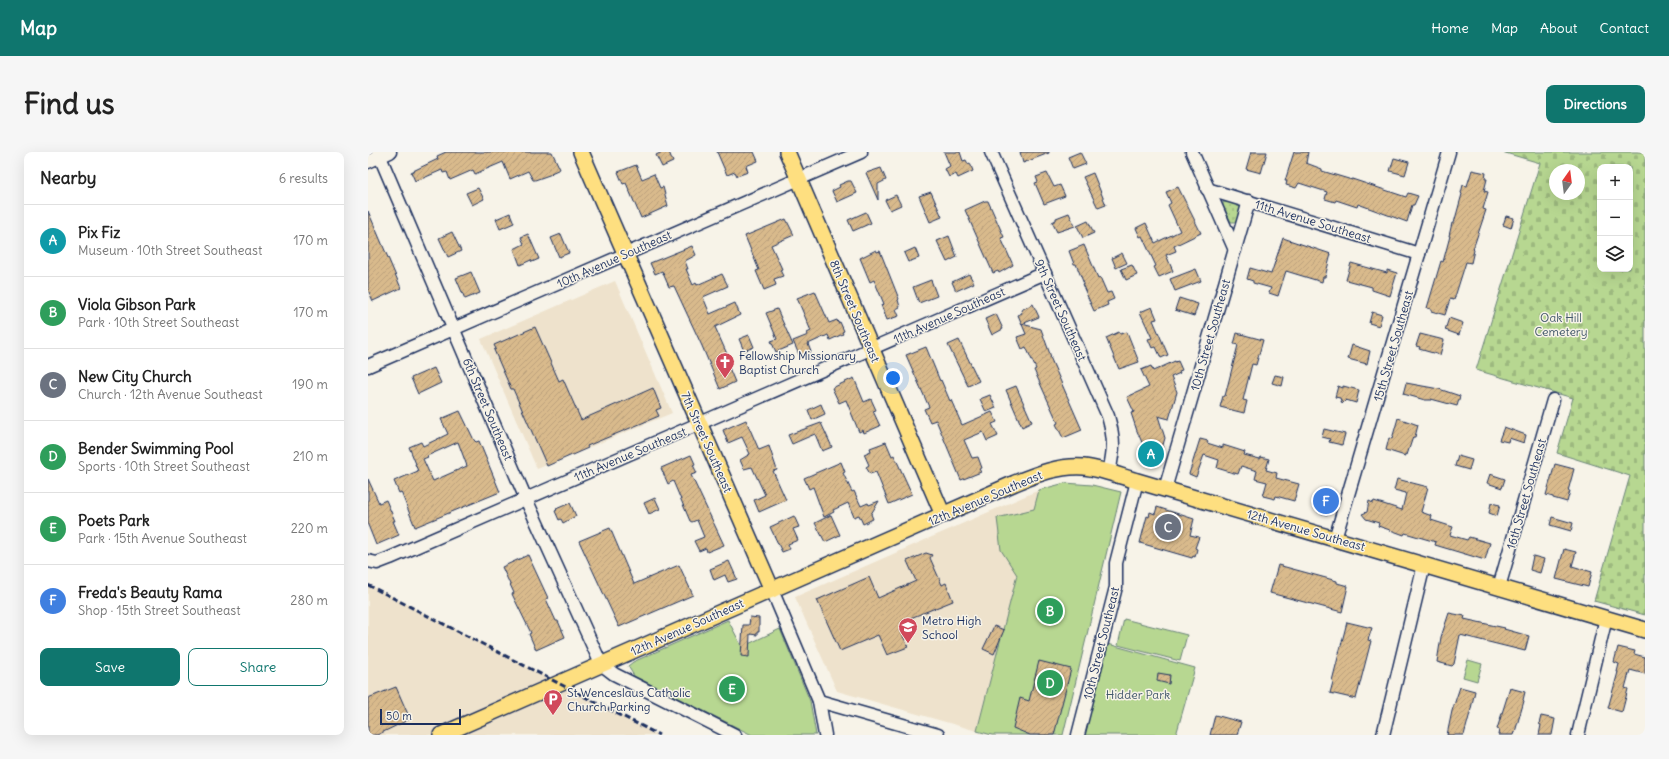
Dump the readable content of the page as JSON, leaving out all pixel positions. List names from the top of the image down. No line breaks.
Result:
{"streets":{"main road":["8th Street Southeast","7th Street Southeast","12th Avenue Southeast"],"street":["11th Avenue Southeast","10th Avenue Southeast","9th Street Southeast","10th Street Southeast","15th Street Southeast","6th Street Southeast","16th Street Southeast"]},"crossings":[["11th Avenue Southeast","9th Street Southeast"],["11th Avenue Southeast","8th Street Southeast"],["11th Avenue Southeast","10th Street Southeast"],["11th Avenue Southeast","15th Street Southeast"],["11th Avenue Southeast","6th Street Southeast"],["11th Avenue Southeast","7th Street Southeast"],["10th Avenue Southeast","8th Street Southeast"],["10th Avenue Southeast","6th Street Southeast"],["10th Avenue Southeast","7th Street Southeast"],["9th Street Southeast","12th Avenue Southeast"],["8th Street Southeast","12th Avenue Southeast"],["10th Street Southeast","12th Avenue Southeast"],["15th Street Southeast","12th Avenue Southeast"],["6th Street Southeast","12th Avenue Southeast"],["7th Street Southeast","12th Avenue Southeast"],["16th Street Southeast","12th Avenue Southeast"]],"parks":["Oak Hill Cemetery","Hidder Park"],"places":{"church":["Fellowship Missionary Baptist Church"],"school or university":["Metro High School"],"parking":["St Wenceslaus Catholic Church Parking"]},"scale_bar":"50 m","north":"top","page":{"header":"Map","nav":["Home","Map","About","Contact"],"buttons":["Directions",["Save","Share"]],"title":"Find us","heading":["Nearby","6 results"],"map_buttons":["+","−"],"list":[{"mark":"A","name":"Pix Fiz","note":"Museum · 10th Street Southeast","value":"170 m"},{"mark":"B","name":"Viola Gibson Park","note":"Park · 10th Street Southeast","value":"170 m"},{"mark":"C","name":"New City Church","note":"Church · 12th Avenue Southeast","value":"190 m"},{"mark":"D","name":"Bender Swimming Pool","note":"Sports · 10th Street Southeast","value":"210 m"},{"mark":"E","name":"Poets Park","note":"Park · 15th Avenue Southeast","value":"220 m"},{"mark":"F","name":"Freda's Beauty Rama","note":"Shop · 15th Street Southeast","value":"280 m"}],"pins":["A","F","C","B","D","E"],"scale":"50 m"}}
